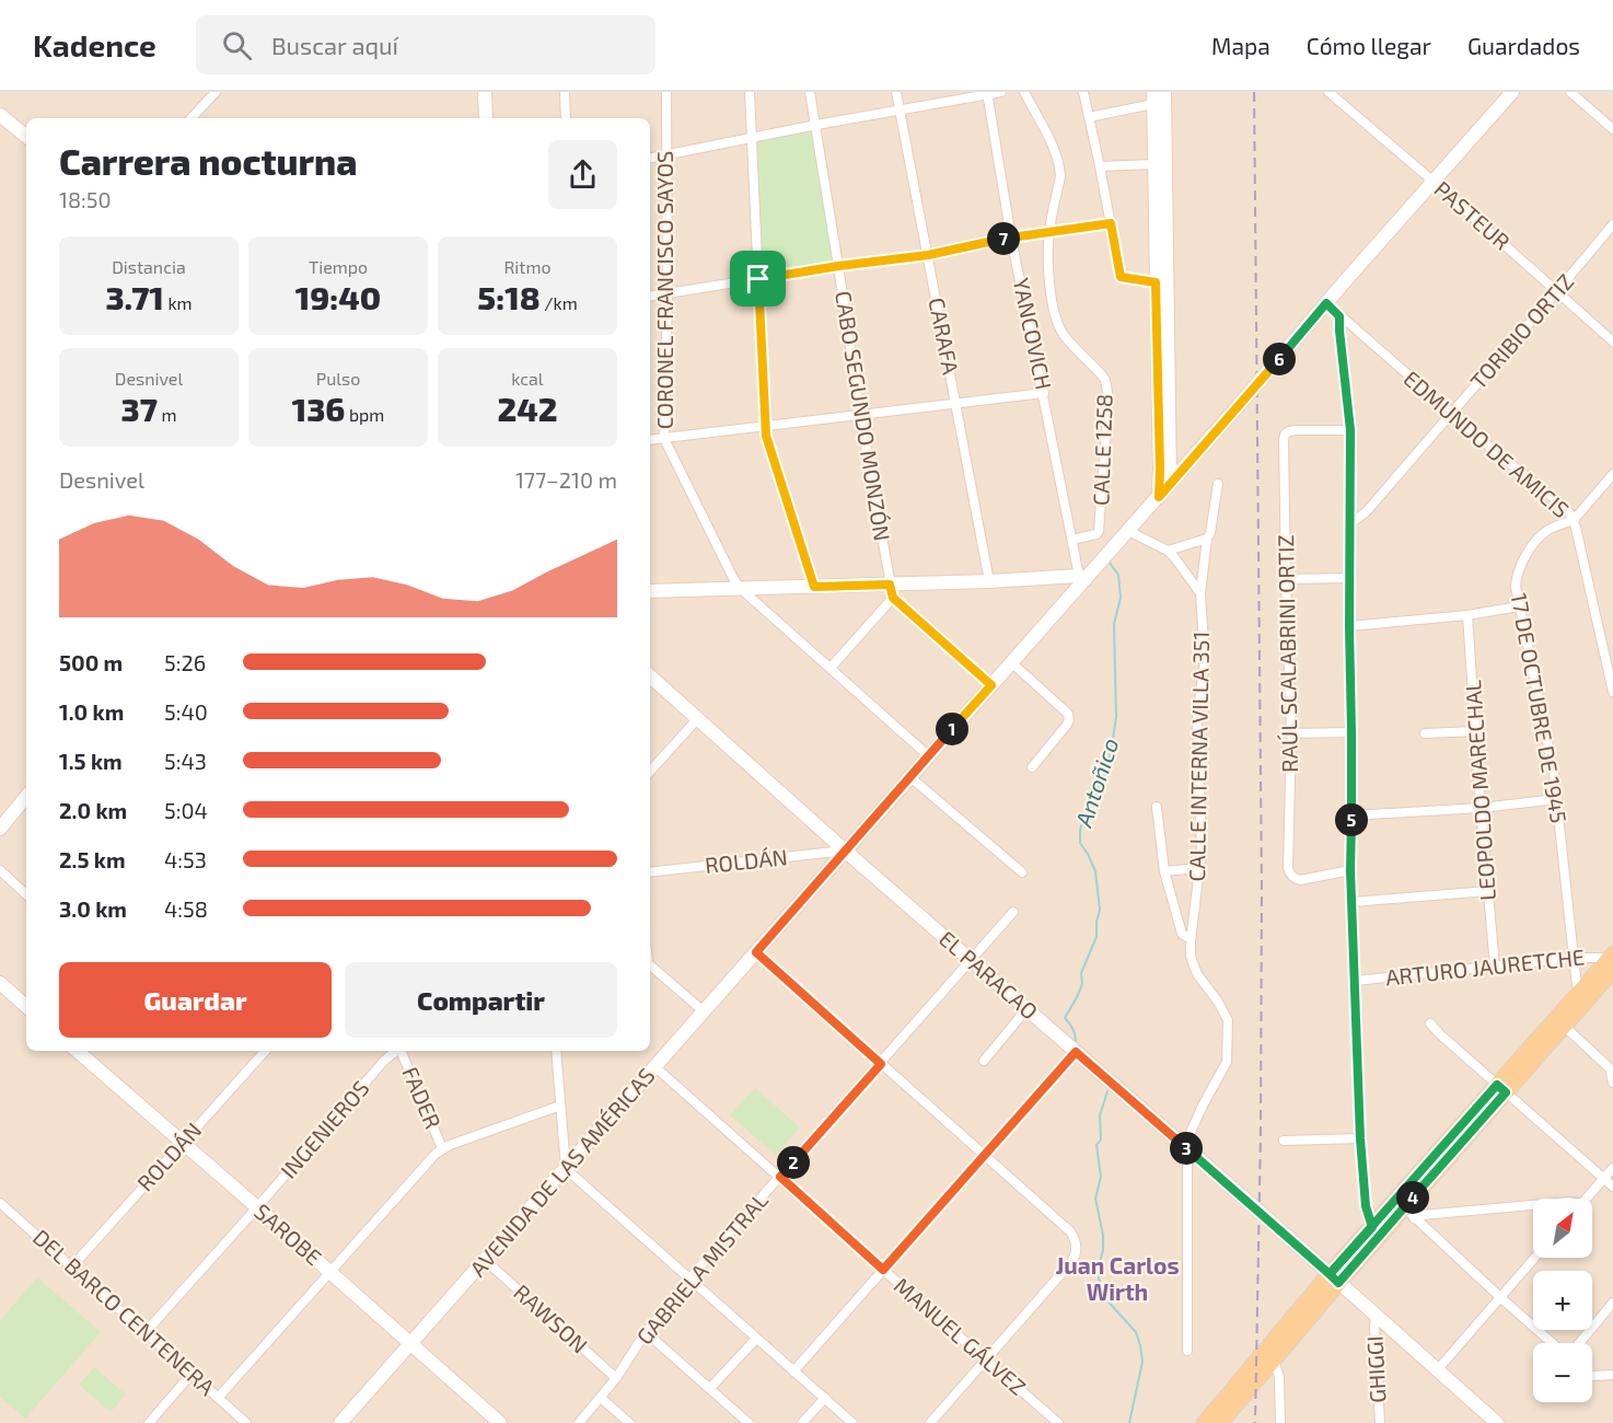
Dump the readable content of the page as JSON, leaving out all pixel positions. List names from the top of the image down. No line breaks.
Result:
{"streets":{"main road":["EL PARACAO","AVENIDA DE LAS AMÉRICAS","SAROBE"],"street":["PASTEUR","CORONEL FRANCISCO SAYOS","TORIBIO ORTIZ","YANCOVICH","CARAFA","CABO SEGUNDO MONZÓN","EDMUNDO DE AMICIS","CALLE 1258","RAÚL SCALABRINI ORTIZ","17 DE OCTUBRE DE 1945","CALLE INTERNA VILLA 351","LEOPOLDO MARECHAL","ROLDÁN","ARTURO JAURETCHE","FADER","INGENIEROS","GABRIELA MISTRAL","DEL BARCO CENTENERA","RAWSON","MANUEL GÁLVEZ","GHIGGI"]},"crossings":[["PASTEUR","TORIBIO ORTIZ"],["PASTEUR","AVENIDA DE LAS AMÉRICAS"],["TORIBIO ORTIZ","EDMUNDO DE AMICIS"],["YANCOVICH","CALLE 1258"],["YANCOVICH","AVENIDA DE LAS AMÉRICAS"],["EDMUNDO DE AMICIS","17 DE OCTUBRE DE 1945"],["EDMUNDO DE AMICIS","AVENIDA DE LAS AMÉRICAS"],["17 DE OCTUBRE DE 1945","ARTURO JAURETCHE"],["CALLE INTERNA VILLA 351","EL PARACAO"],["LEOPOLDO MARECHAL","ARTURO JAURETCHE"],["ROLDÁN","EL PARACAO"],["ROLDÁN","AVENIDA DE LAS AMÉRICAS"],["ROLDÁN","SAROBE"],["ROLDÁN","DEL BARCO CENTENERA"],["EL PARACAO","AVENIDA DE LAS AMÉRICAS"],["EL PARACAO","GABRIELA MISTRAL"],["EL PARACAO","GHIGGI"],["INGENIEROS","SAROBE"],["INGENIEROS","DEL BARCO CENTENERA"],["AVENIDA DE LAS AMÉRICAS","SAROBE"],["AVENIDA DE LAS AMÉRICAS","RAWSON"],["AVENIDA DE LAS AMÉRICAS","MANUEL GÁLVEZ"],["GABRIELA MISTRAL","RAWSON"],["GABRIELA MISTRAL","MANUEL GÁLVEZ"]],"districts":["Juan Carlos Wirth"],"water":["Antoñico"],"north":"top right","page":{"header":"Kadence","search":"Buscar aquí","nav":["Mapa","Cómo llegar","Guardados"],"heading":["Carrera nocturna","18:50"],"pins":["7","6","1","5","3","2","4"],"stats":[["Distancia","3.71 km"],["Tiempo","19:40"],["Ritmo","5:18 /km"],["Desnivel","37 m"],["Pulso","136 bpm"],["kcal","242"]],"chart":["Desnivel","177–210 m"],"list":[{"name":"500 m","note":"5:26"},{"name":"1.0 km","note":"5:40"},{"name":"1.5 km","note":"5:43"},{"name":"2.0 km","note":"5:04"},{"name":"2.5 km","note":"4:53"},{"name":"3.0 km","note":"4:58"}],"buttons":["Guardar","Compartir"],"map_buttons":["+","−"]}}
